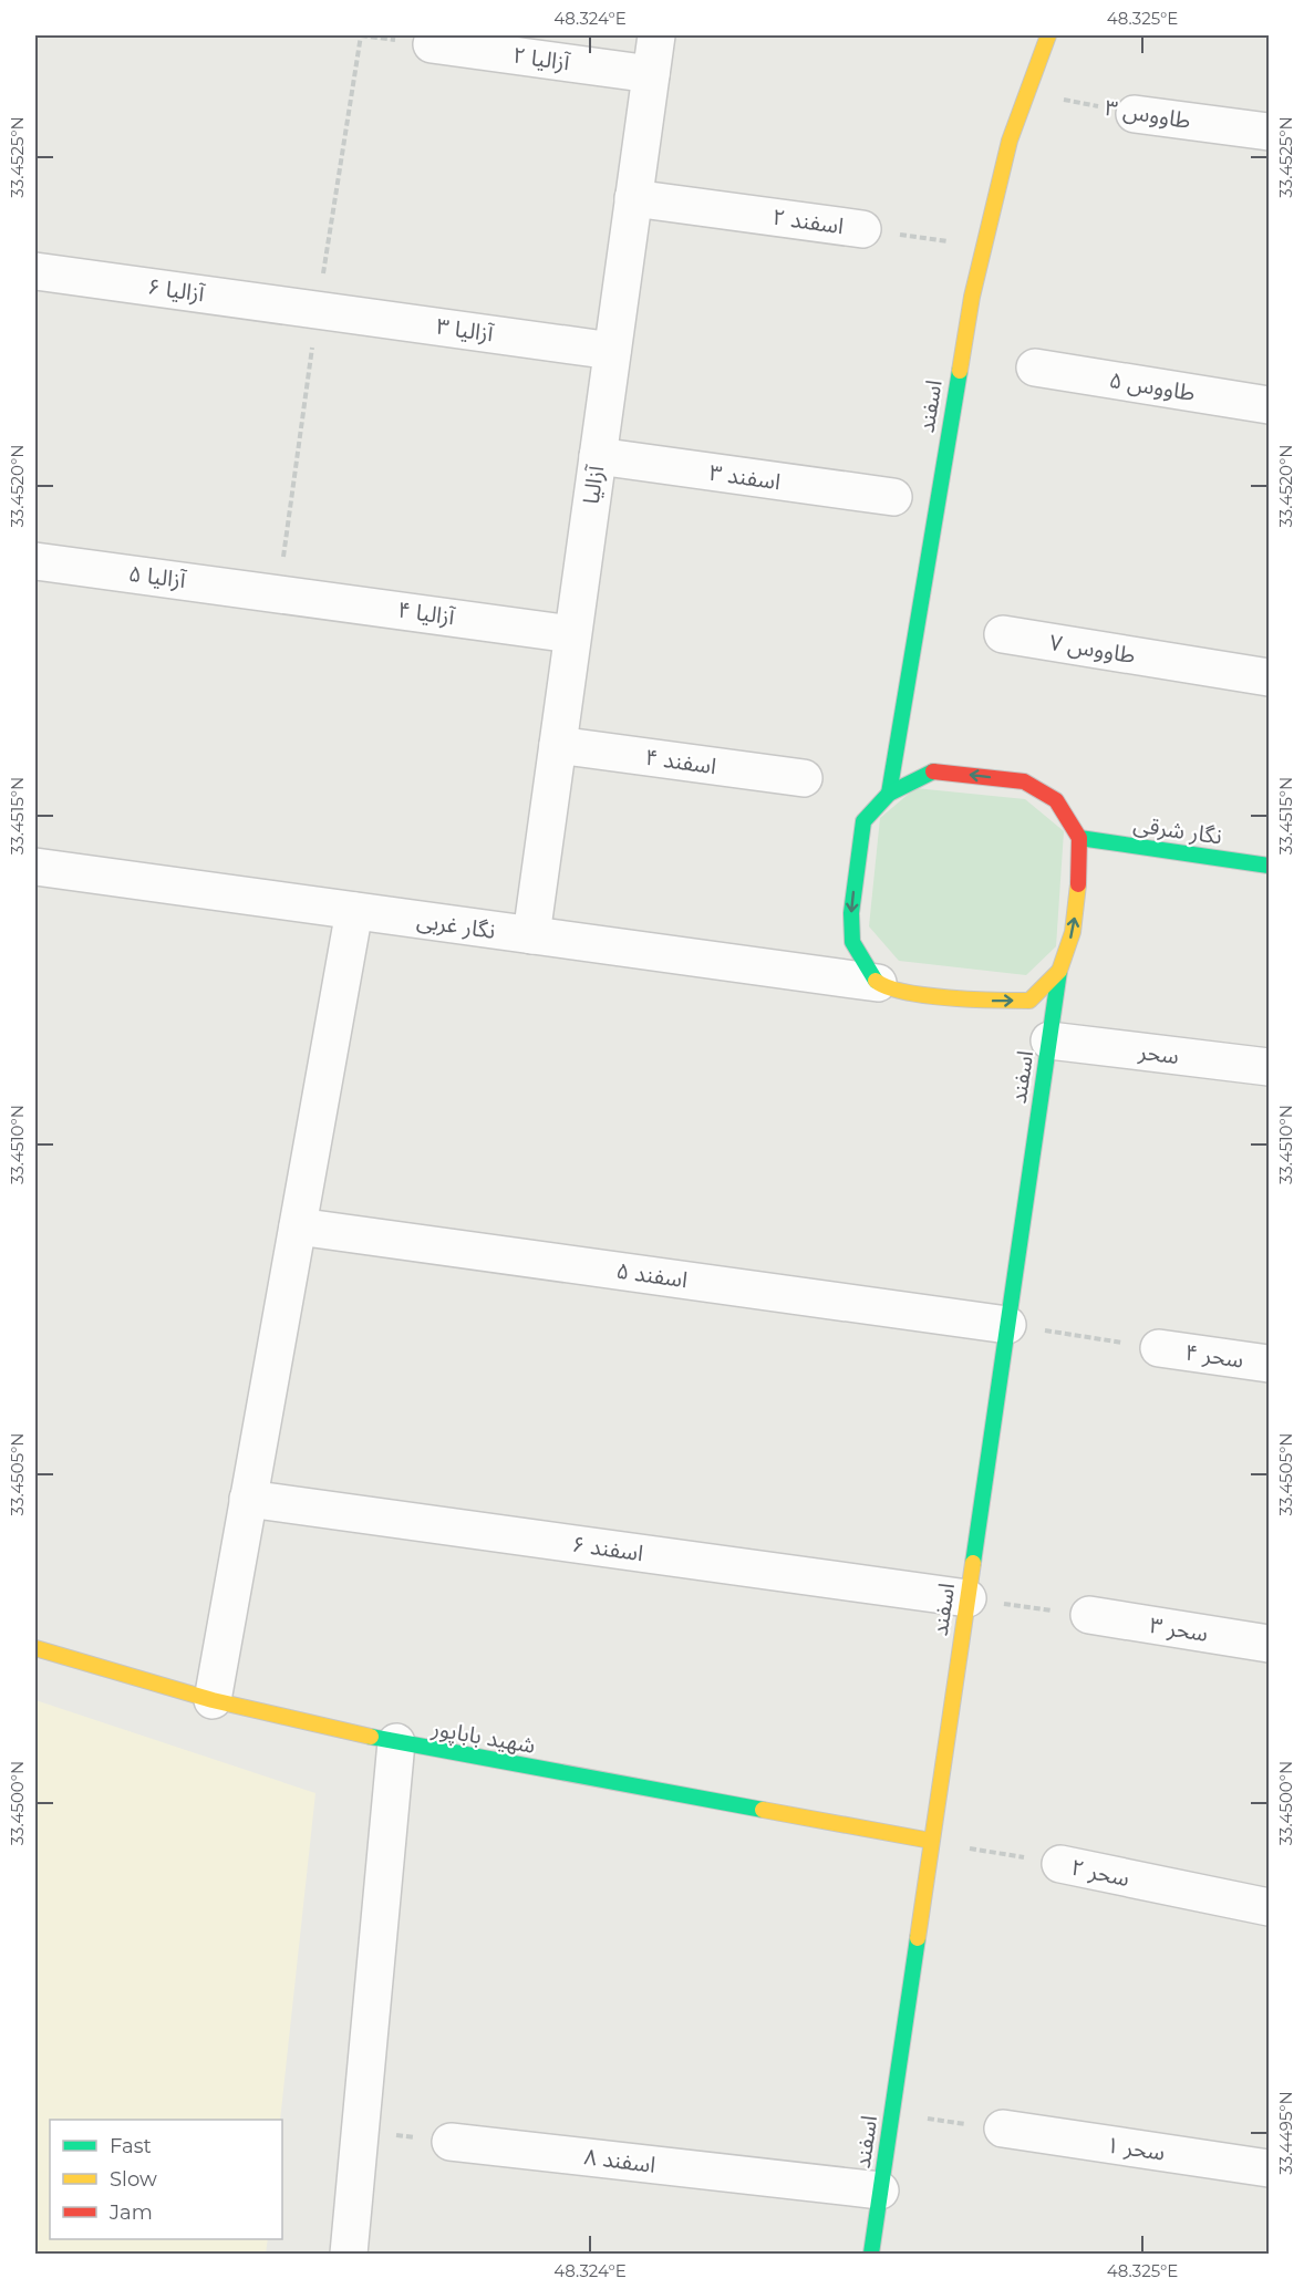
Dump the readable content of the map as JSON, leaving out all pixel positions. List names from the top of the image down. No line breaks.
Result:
{"streets":{"street":["آزالیا ۲","طاووس ۳","اسفند ۲","آزالیا ۶","آزالیا ۳","طاووس ۵","اسفند","اسفند ۳","آزالیا","آزالیا ۵","آزالیا ۴","طاووس ۷","اسفند ۴","نگار شرقی","نگار غربی","سحر","اسفند ۵","سحر ۴","اسفند ۶","سحر ۳","شهید باباپور","سحر ۲","سحر ۱","اسفند ۸"]},"crossings":[["آزالیا ۲","آزالیا"],["طاووس ۳","اسفند"],["اسفند ۲","اسفند"],["اسفند ۲","آزالیا"],["آزالیا ۶","آزالیا ۳"],["آزالیا ۳","آزالیا"],["اسفند","نگار شرقی"],["اسفند","سحر"],["اسفند","اسفند ۵"],["اسفند","اسفند ۶"],["اسفند","شهید باباپور"],["اسفند","سحر ۲"],["اسفند","اسفند ۸"],["اسفند ۳","آزالیا"],["آزالیا","آزالیا ۴"],["آزالیا","اسفند ۴"],["آزالیا","نگار غربی"],["آزالیا ۵","آزالیا ۴"],["شهید باباپور","سحر ۲"]],"legend":["Fast","Slow","Jam"],"coordinates":["48.324°E","48.325°E","33.4525°N","33.4520°N","33.4515°N","33.4510°N","33.4505°N","33.4500°N","33.4495°N"]}
